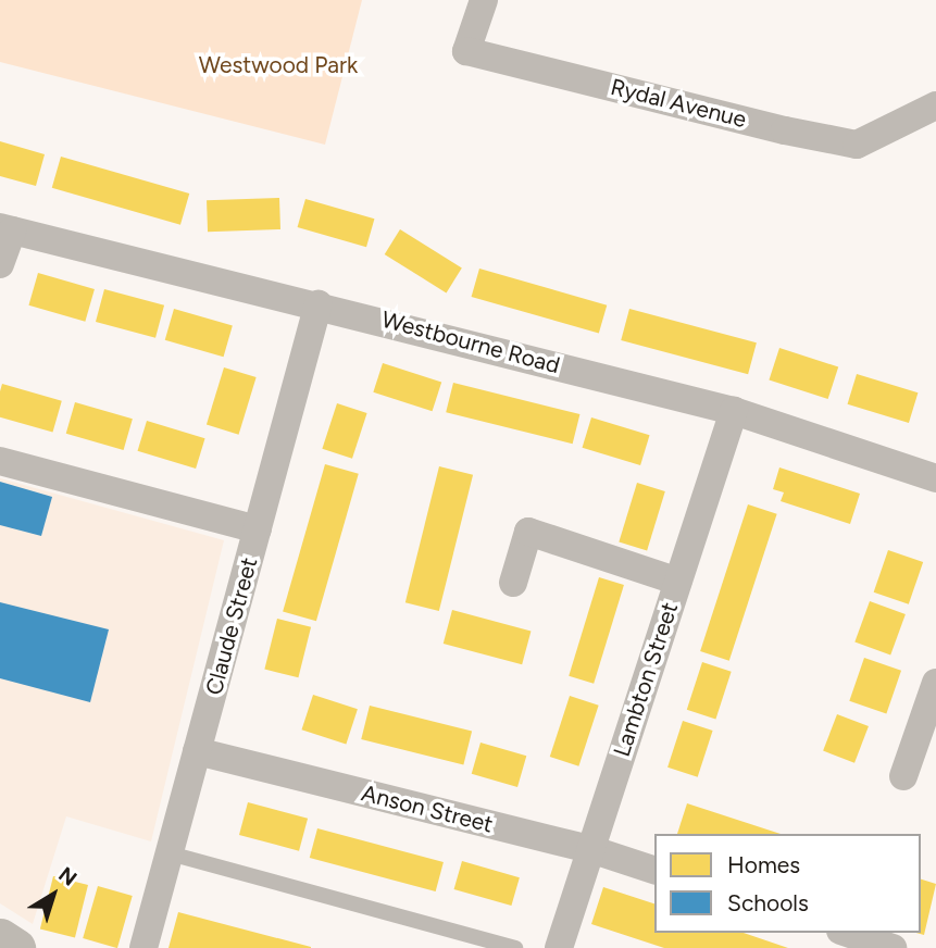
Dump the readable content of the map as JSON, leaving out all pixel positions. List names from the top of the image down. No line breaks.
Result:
{"streets":{"street":["Rydal Avenue","Westbourne Road","Claude Street","Lambton Street","Anson Street"]},"crossings":[["Westbourne Road","Claude Street"],["Westbourne Road","Lambton Street"],["Claude Street","Anson Street"],["Lambton Street","Anson Street"]],"parks":["Westwood Park"],"legend":["Homes","Schools"],"north":"top right"}
